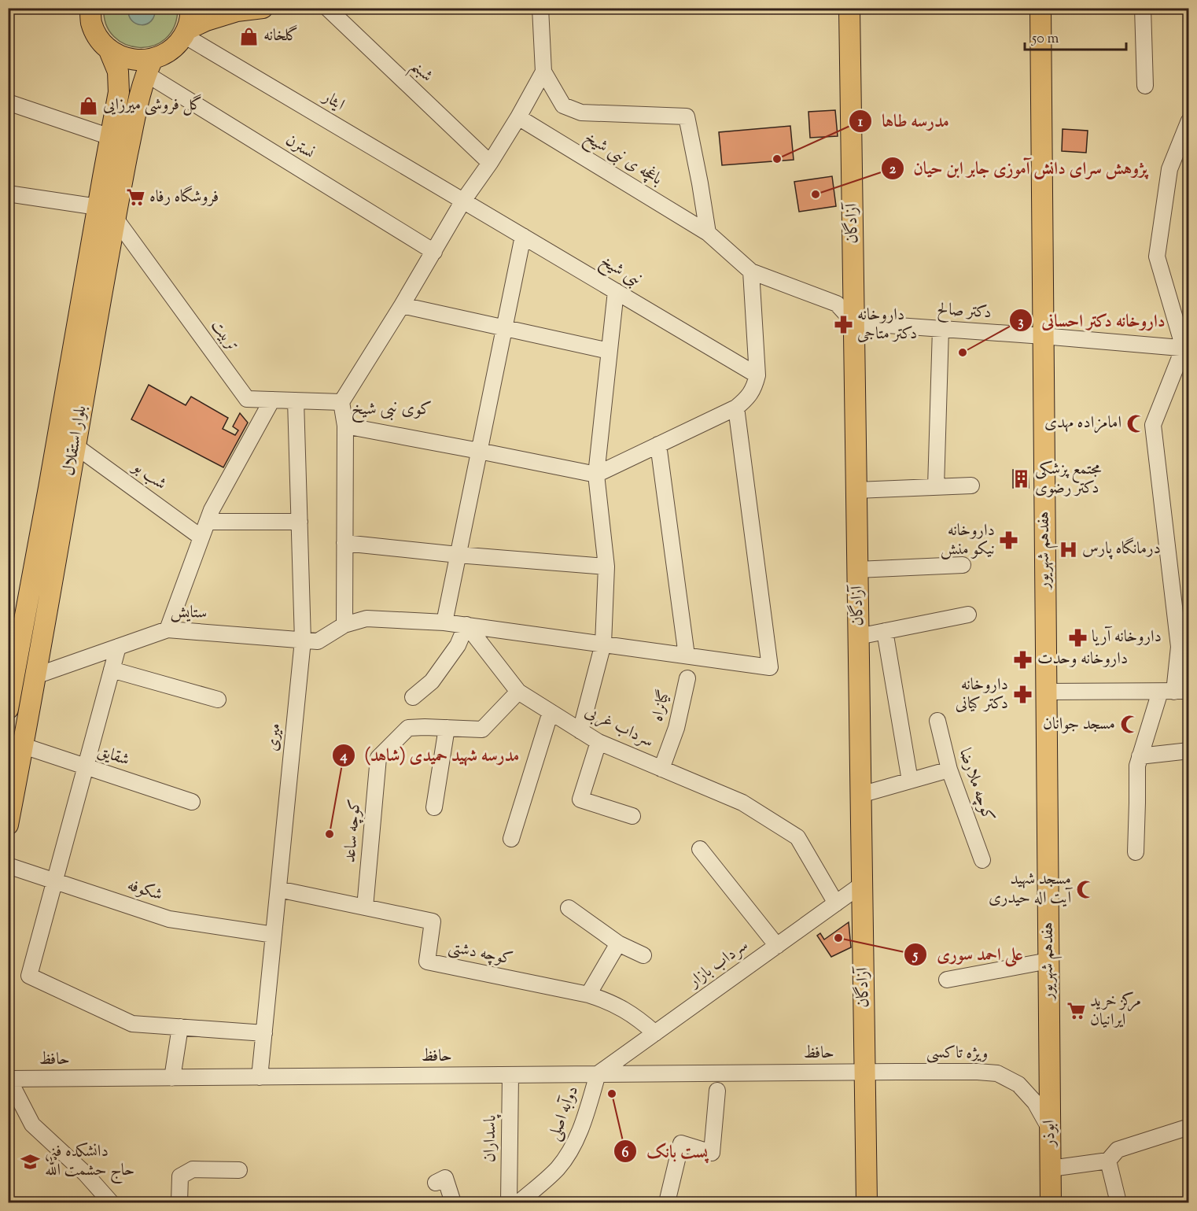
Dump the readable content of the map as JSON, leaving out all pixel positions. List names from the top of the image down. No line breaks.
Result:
{"streets":{"main road":["آزادگان","بلوار استقلال","هفدهم شهریور","ابوذر"],"street":["شبنم","ایثار","نسترن","باغچه ی نبی شیخ","نبی شیخ","دکتر صالح","تربیت","شب بو","ستایش","گیانراه","سرداب غربی","میری","شقایق","کوچه ملارضا","کوچه ساعد","شکوفه","کوچه دشتی","سرداب بازار","حافظ","ویژه تاکسی","دوآبه اصلی","پاسداران"]},"crossings":[["ایثار","نبی شیخ"],["نسترن","بلوار استقلال"],["آزادگان","دکتر صالح"],["آزادگان","سرداب بازار"],["آزادگان","حافظ"],["آزادگان","ویژه تاکسی"],["دکتر صالح","هفدهم شهریور"],["تربیت","بلوار استقلال"],["تربیت","میری"],["بلوار استقلال","شب بو"],["بلوار استقلال","ستایش"],["بلوار استقلال","شقایق"],["هفدهم شهریور","ابوذر"],["ستایش","میری"],["گیانراه","سرداب غربی"],["سرداب غربی","سرداب بازار"],["میری","شکوفه"],["میری","کوچه دشتی"],["میری","حافظ"],["کوچه ساعد","کوچه دشتی"],["کوچه دشتی","سرداب بازار"],["سرداب بازار","حافظ"],["سرداب بازار","دوآبه اصلی"],["حافظ","ویژه تاکسی"],["حافظ","دوآبه اصلی"],["حافظ","پاسداران"],["ویژه تاکسی","ابوذر"]],"districts":["کوی نبی شیخ"],"places":{"shop":["گلخانه","گل فروشی میرزایی"],"other":["مدرسه طاها","پژوهش سرای دانش آموزی جابر ابن حیان","داروخانه دکتر احسانی","مدرسه شهید حمیدی (شاهد)","علی احمد سوری","پست بانک"],"supermarket":["فروشگاه رفاه","مرکز خرید ایرانیان"],"pharmacy":["داروخانه دکتر متاجی","داروخانه نیکو منش","داروخانه آریا","داروخانه وحدت","داروخانه دکتر کیانی"],"mosque":["امامزاده مهدی","مسجد جوانان","مسجد شهید آیت اله حیدری"],"building":["مجتمع پزشکی دکتر رضوی"],"hospital":["درمانگاه پارس"],"school or university":["دانشکده فنی حاج حشمت الله"]},"scale_bar":"50 m"}
